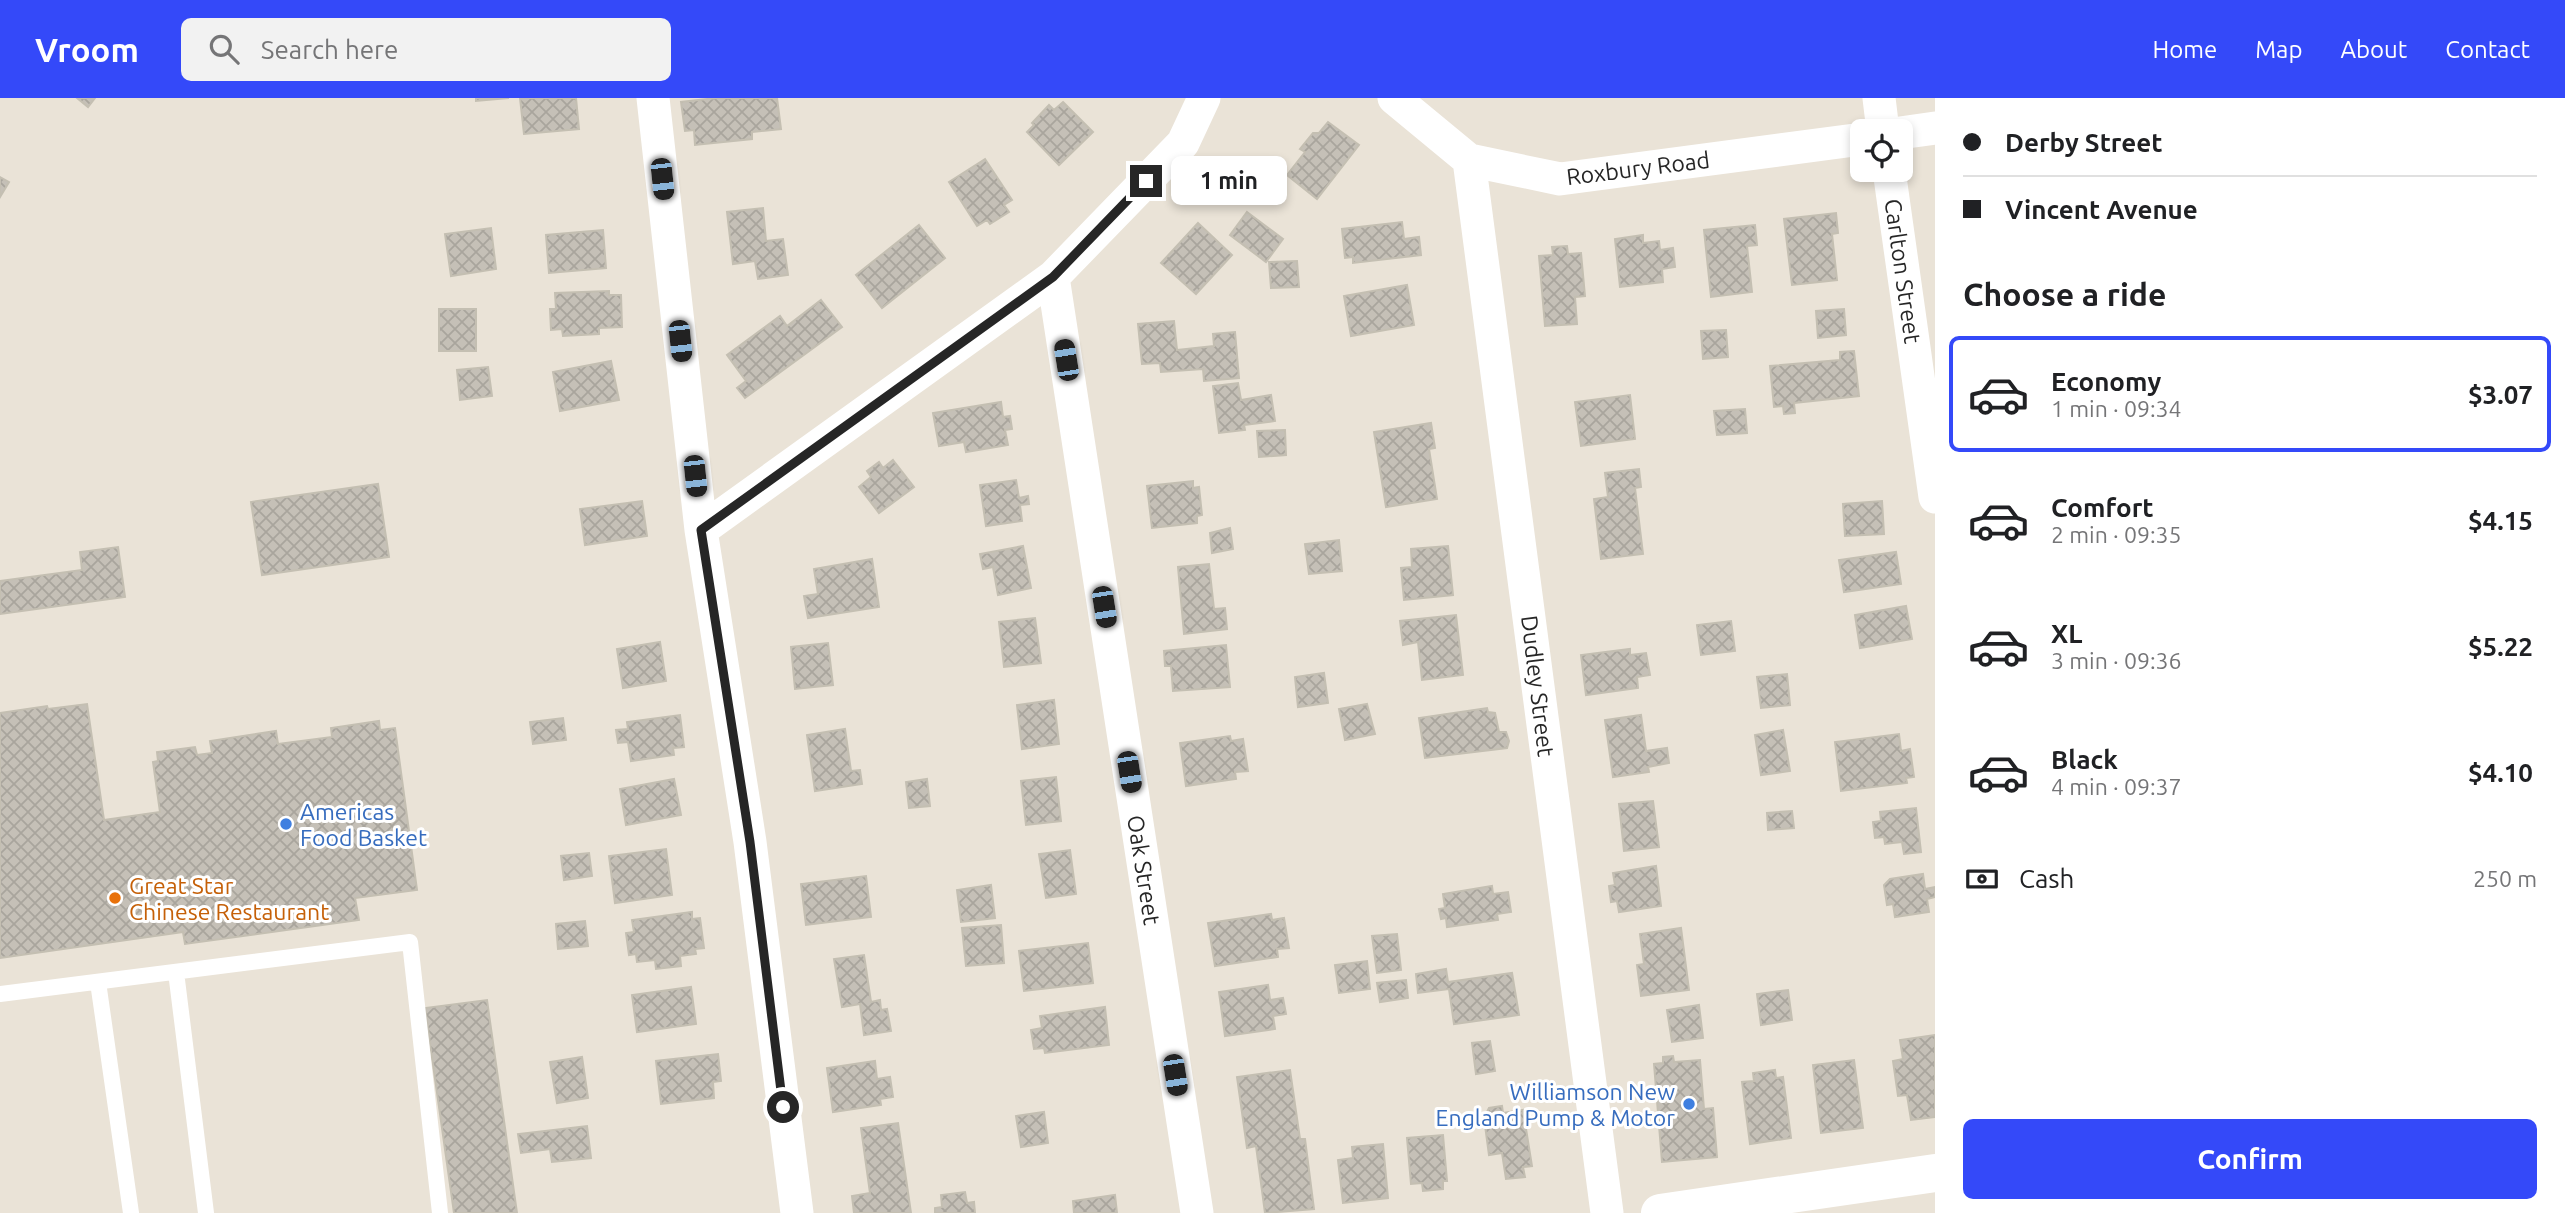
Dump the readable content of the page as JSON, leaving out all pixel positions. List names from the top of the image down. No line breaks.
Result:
{"streets":{"street":["Roxbury Road","Carlton Street","Dudley Street","Oak Street"]},"crossings":[["Roxbury Road","Dudley Street"]],"places":["Americas Food Basket","Great Star Chinese Restaurant","Williamson New England Pump & Motor"],"page":{"header":"Vroom","search":"Search here","nav":["Home","Map","About","Contact"],"banner":["Derby Street","Vincent Avenue"],"bubble":"1 min","heading":"Choose a ride","list":[{"name":"Economy","note":"1 min · 09:34","value":"$3.07"},{"name":"Comfort","note":"2 min · 09:35","value":"$4.15"},{"name":"XL","note":"3 min · 09:36","value":"$5.22"},{"name":"Black","note":"4 min · 09:37","value":"$4.10"}],"pay":["Cash","250 m"],"buttons":"Confirm"}}
